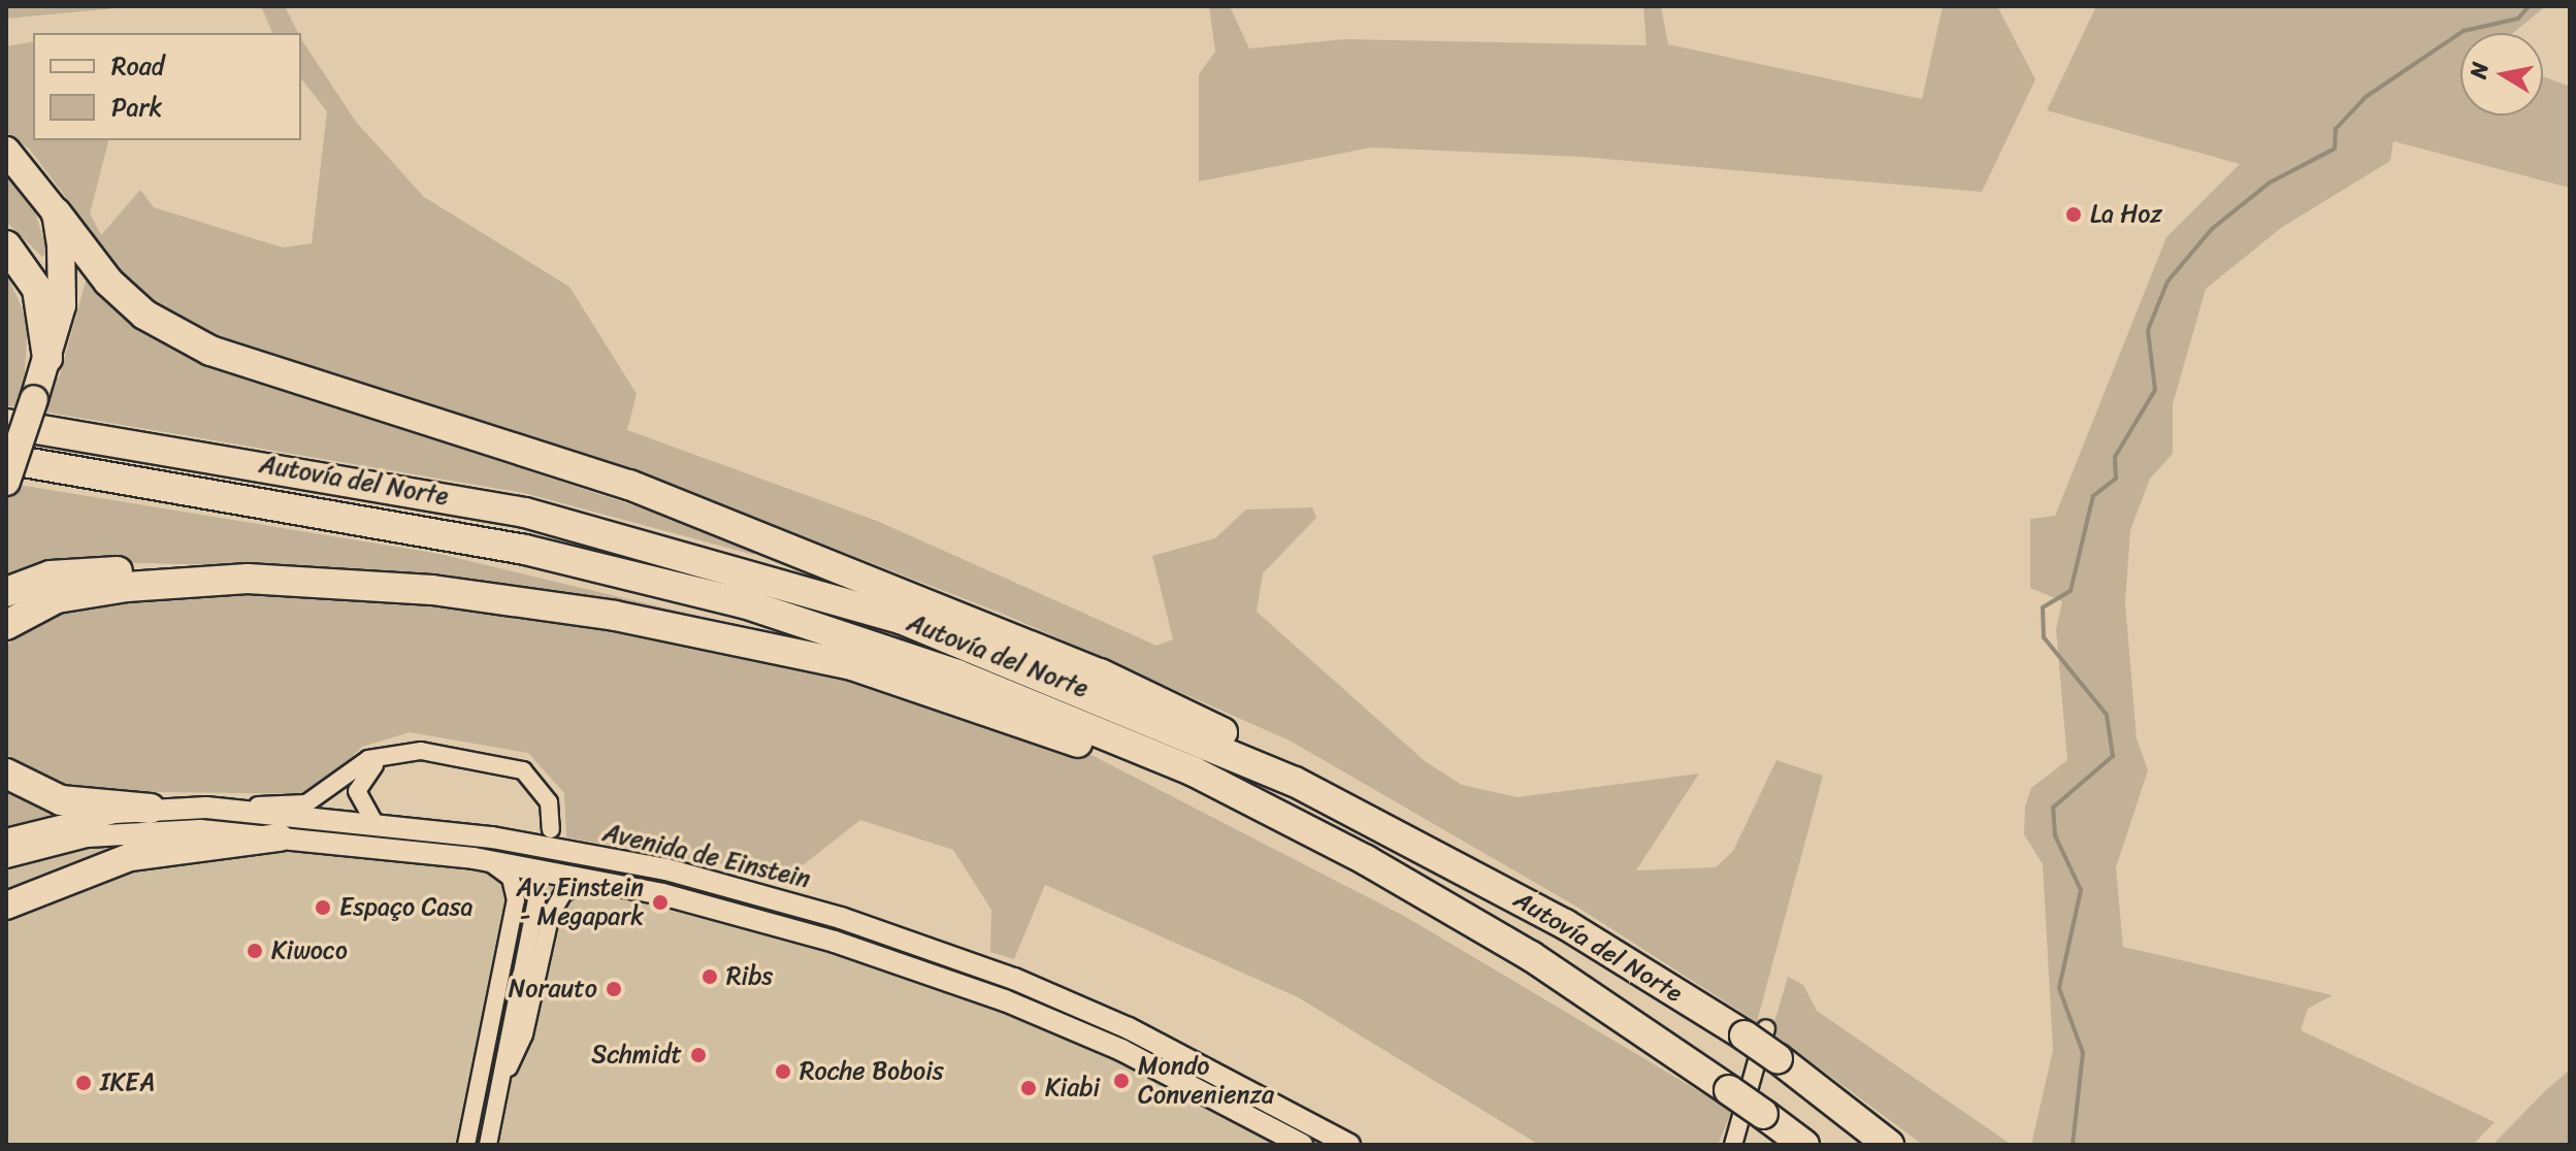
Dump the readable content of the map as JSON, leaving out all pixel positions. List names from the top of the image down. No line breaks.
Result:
{"streets":{"highway":["Autovía del Norte"],"street":["Avenida de Einstein"]},"places":["La Hoz","Av. Einstein - Megapark","Espaço Casa","Kiwoco","Ribs","Norauto","Schmidt","Roche Bobois","Mondo Convenienza","IKEA","Kiabi"],"legend":["Road","Park"],"north":"left"}
